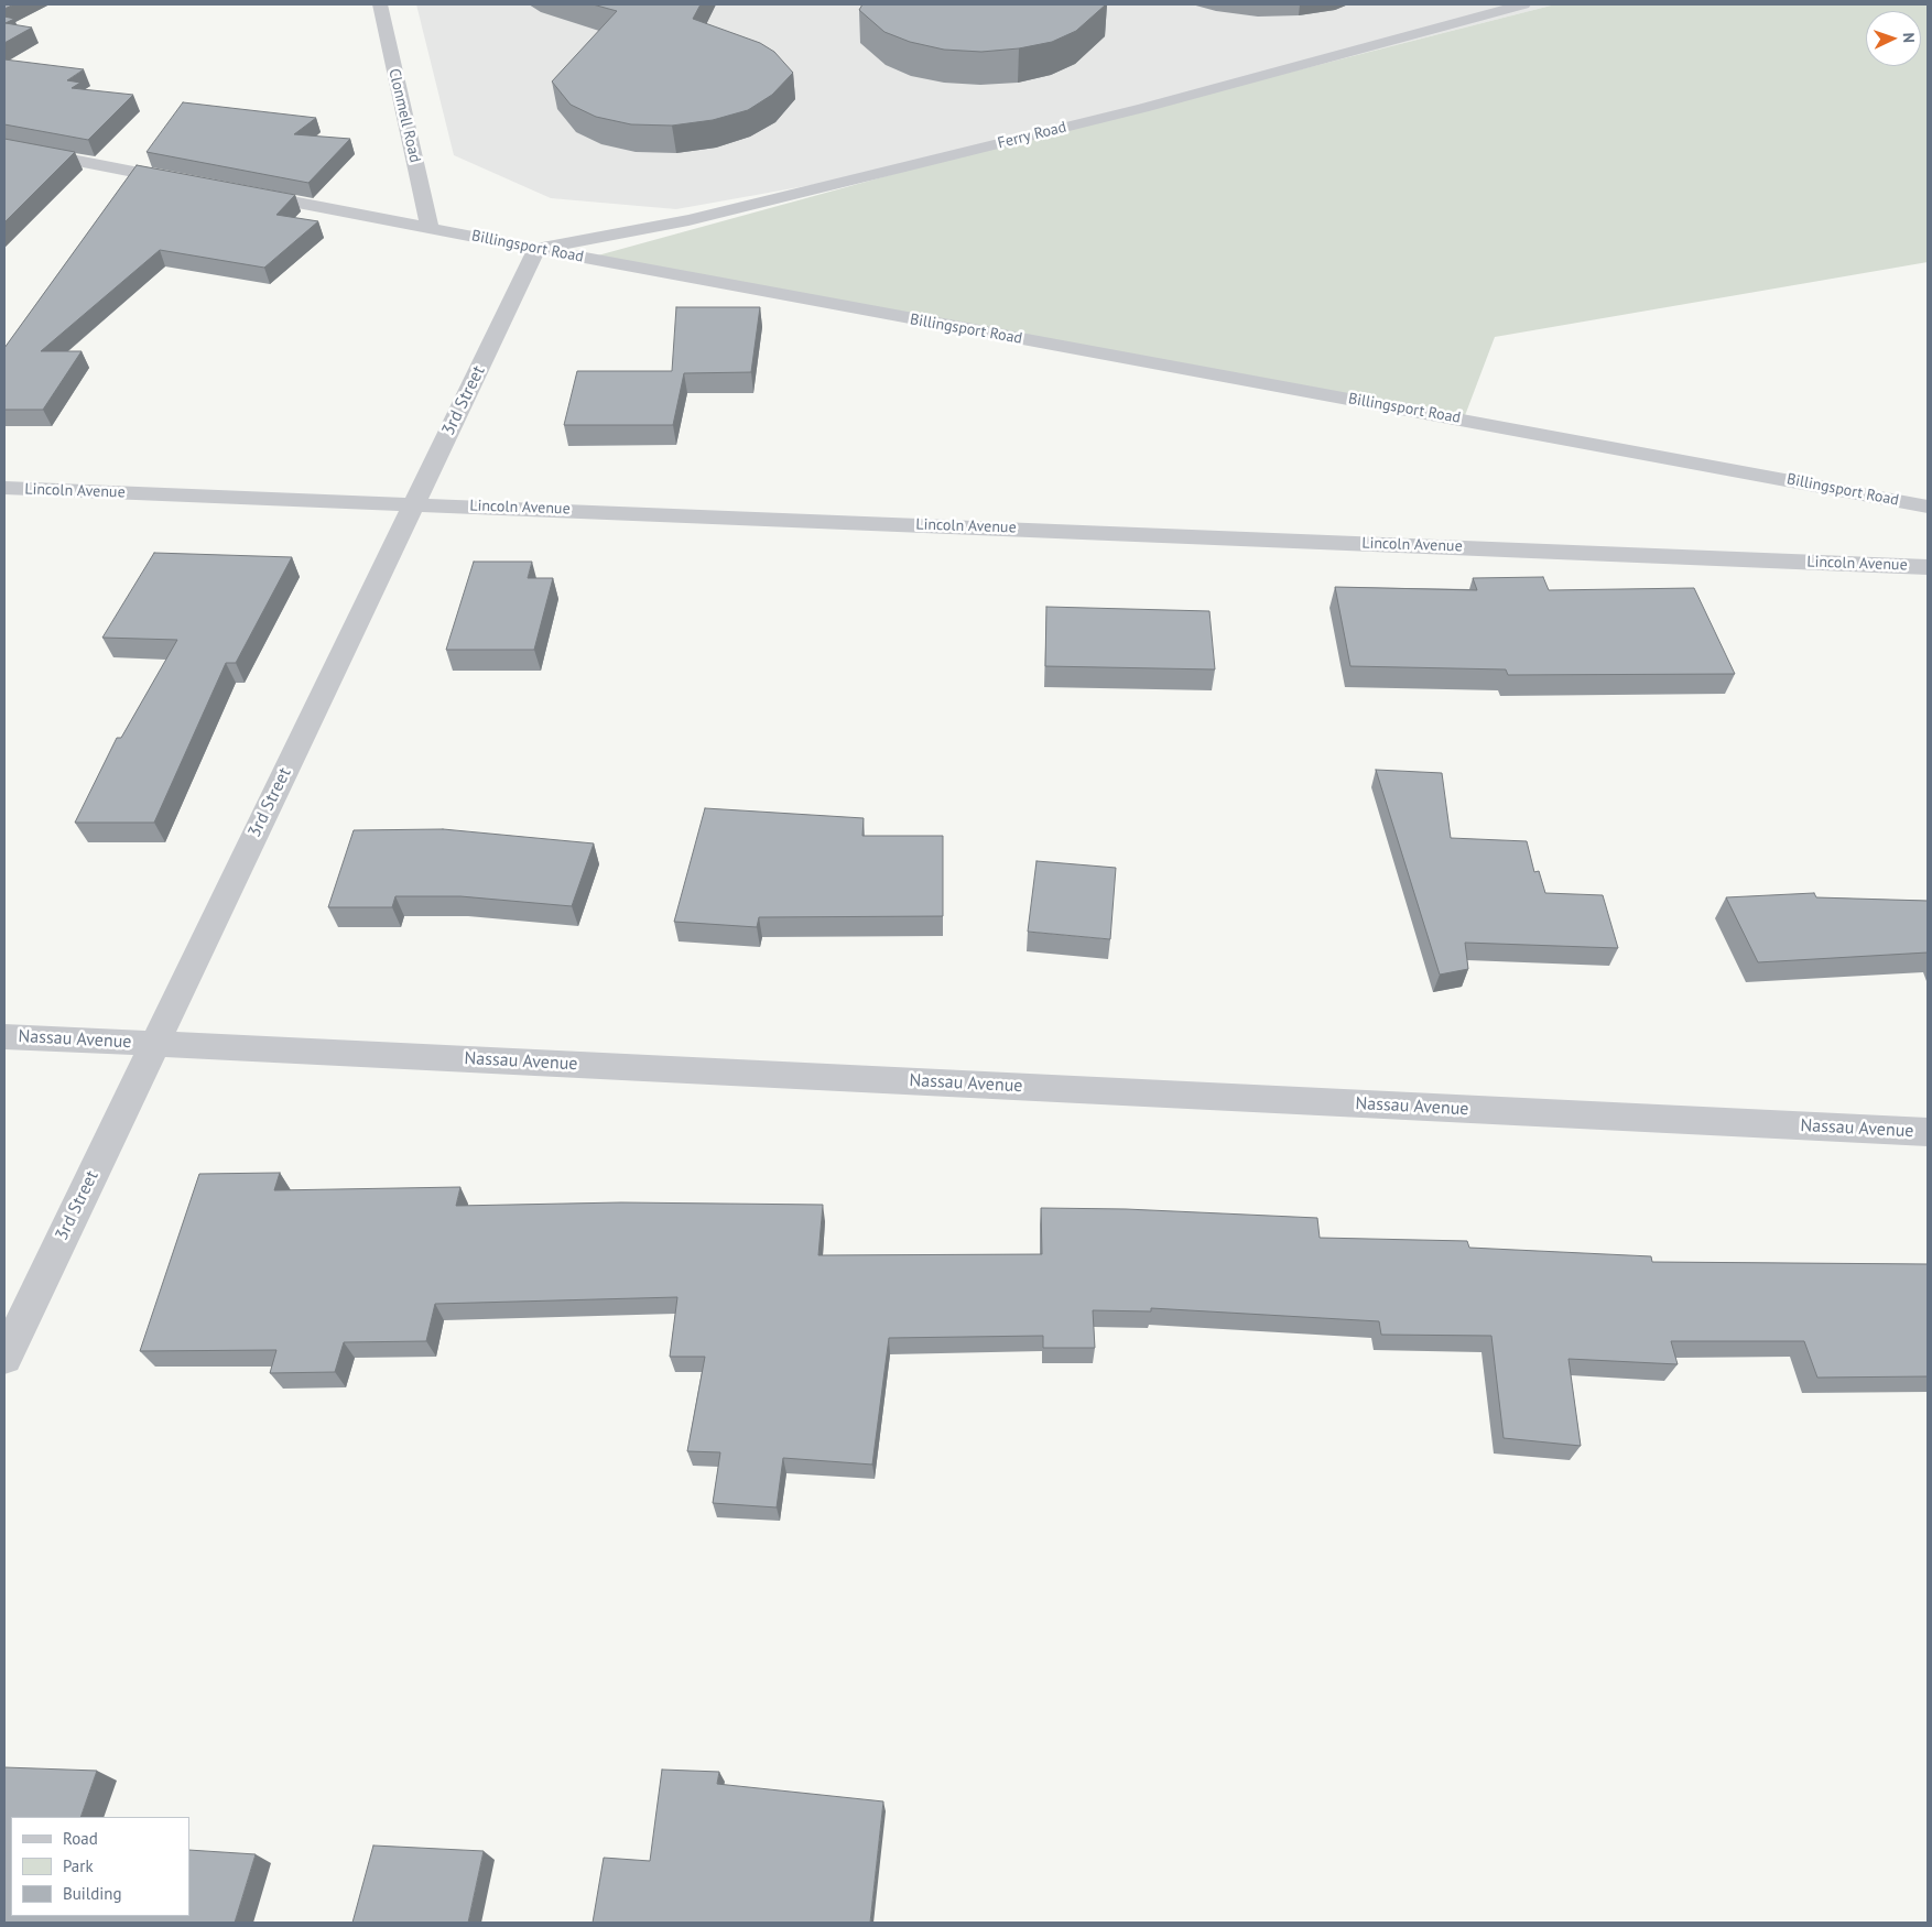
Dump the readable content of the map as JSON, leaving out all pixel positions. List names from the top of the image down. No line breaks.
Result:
{"streets":{"street":["Clonmell Road","Ferry Road","Billingsport Road","3rd Street","Lincoln Avenue","Nassau Avenue"]},"crossings":[["Clonmell Road","Billingsport Road"],["Ferry Road","Billingsport Road"],["Ferry Road","3rd Street"],["Billingsport Road","3rd Street"],["3rd Street","Lincoln Avenue"],["3rd Street","Nassau Avenue"]],"legend":["Road","Park","Building"],"north":"right"}
